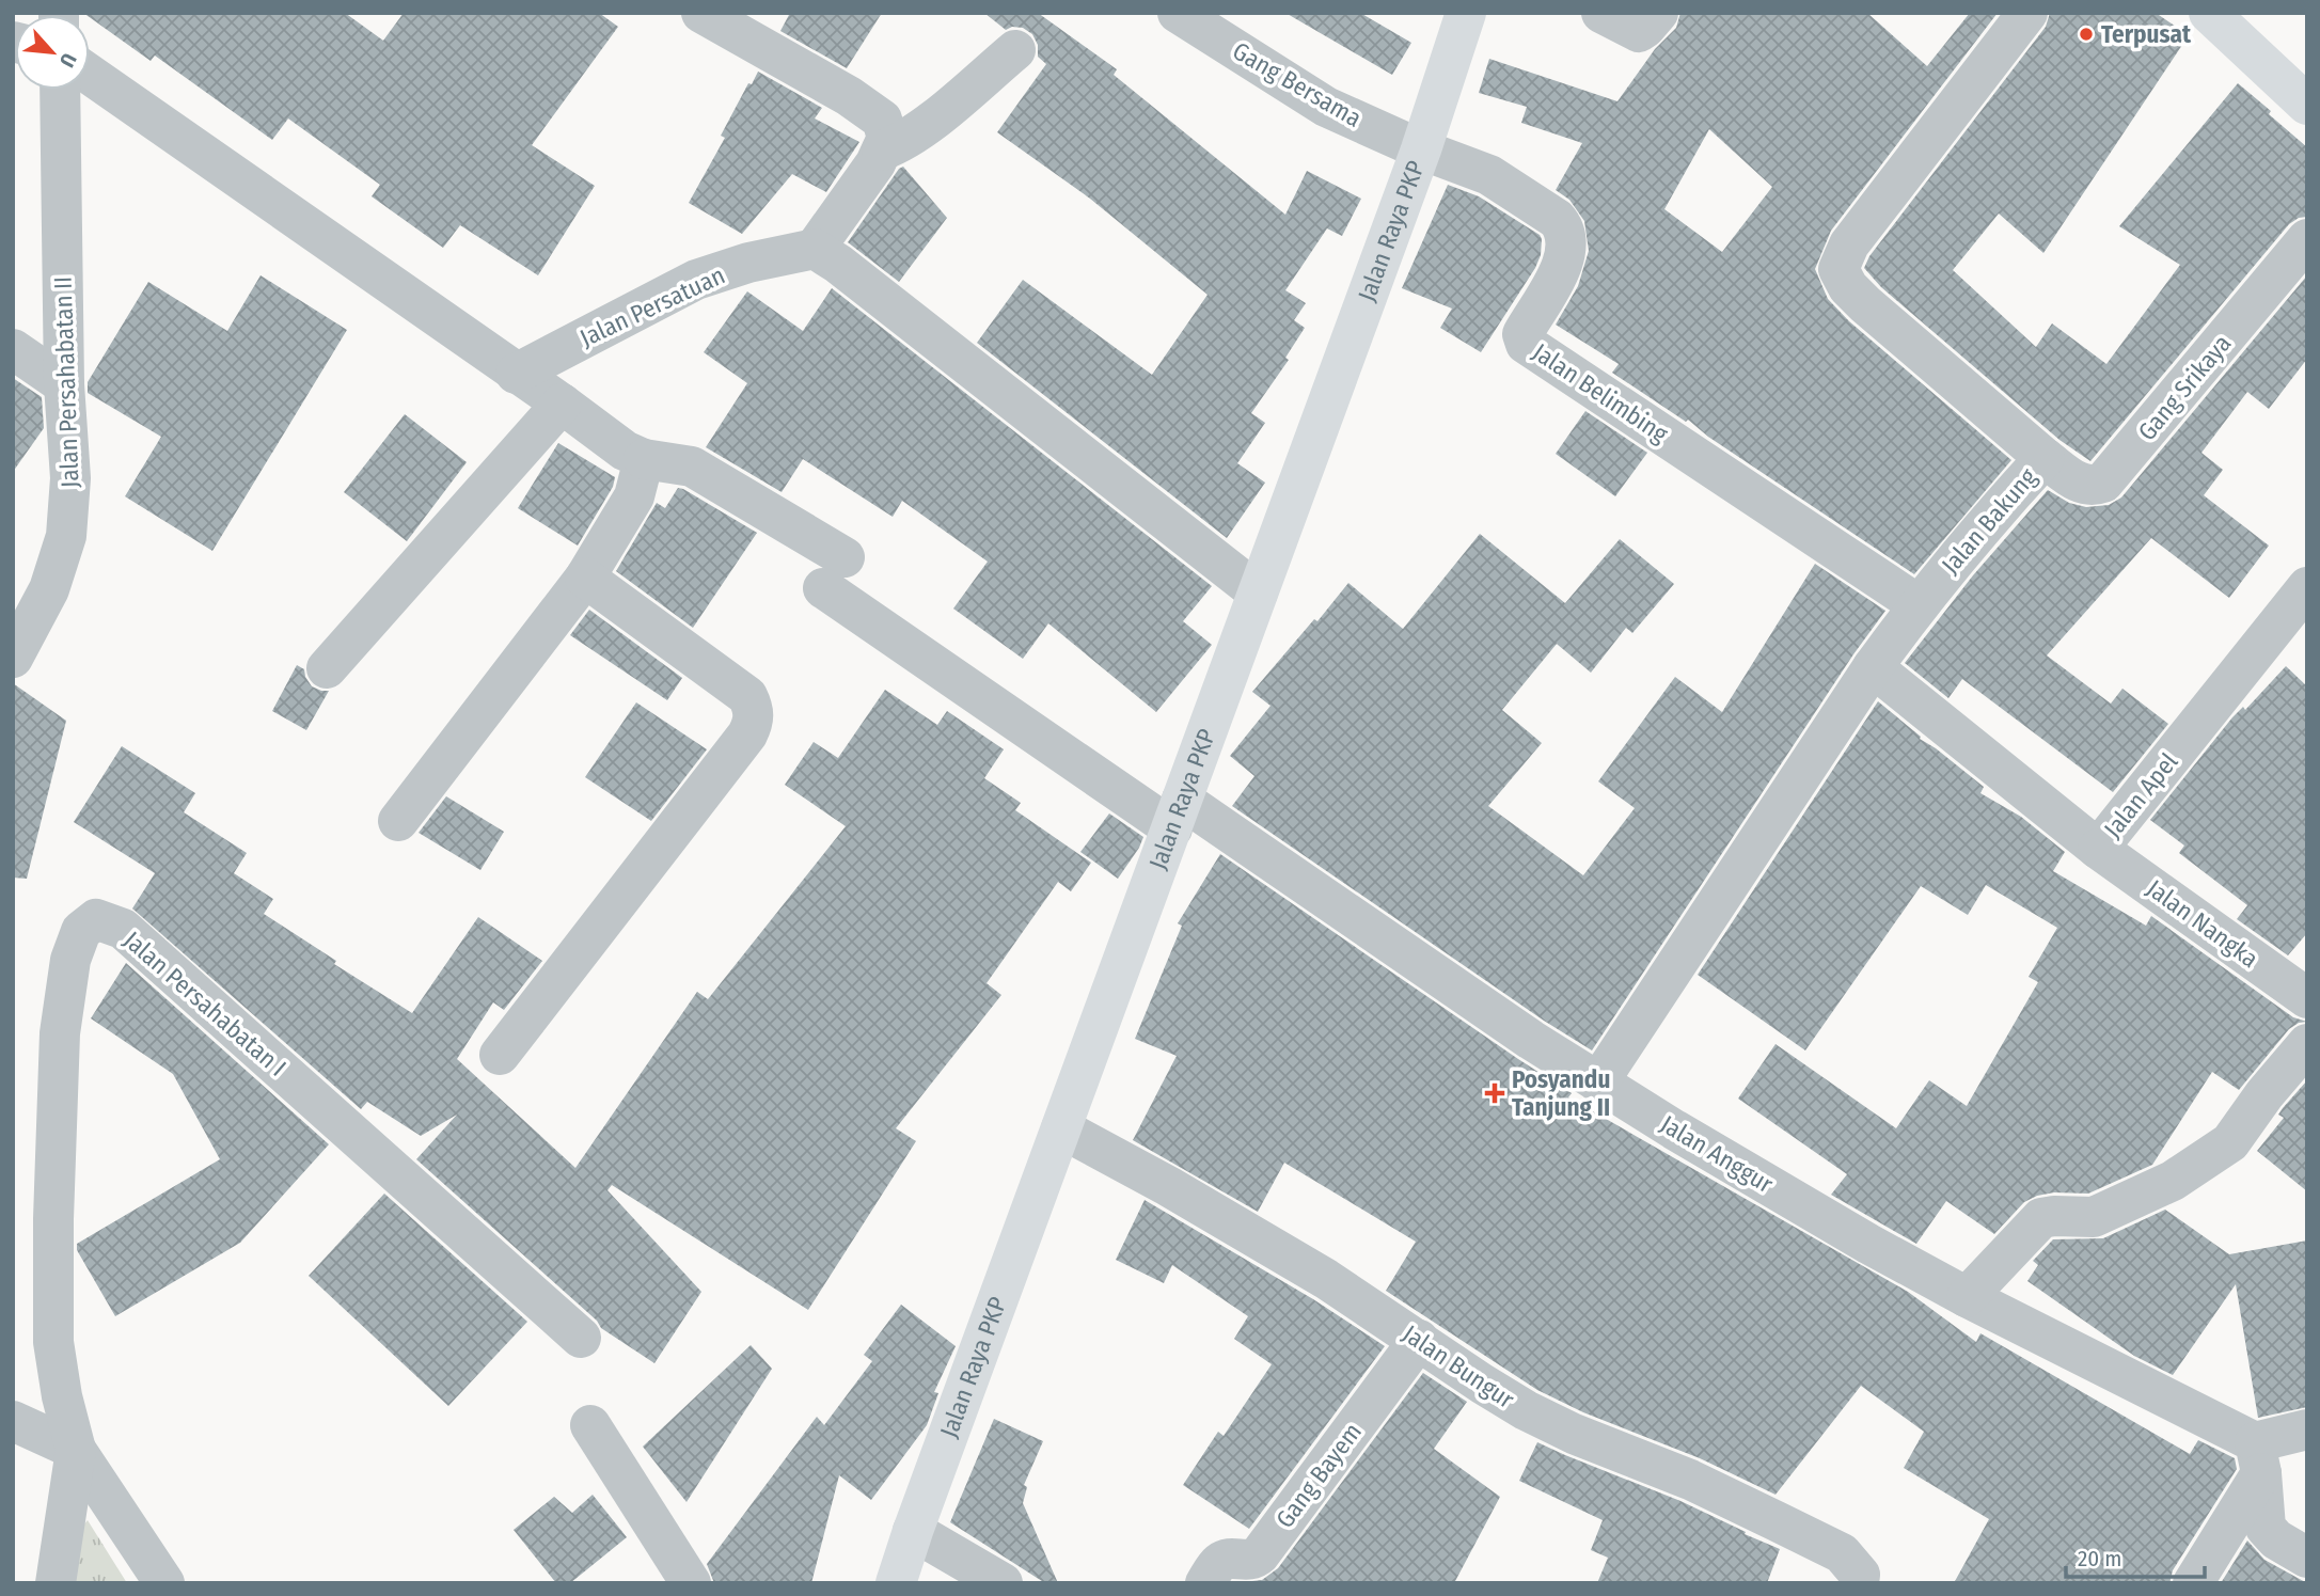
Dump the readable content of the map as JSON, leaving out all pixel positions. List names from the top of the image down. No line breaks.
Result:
{"streets":{"street":["Gang Bersama","Jalan Raya PKP","Jalan Persatuan","Jalan Persahabatan II","Gang Srikaya","Jalan Belimbing","Jalan Bakung","Jalan Apel","Jalan Nangka","Jalan Persahabatan I","Jalan Anggur","Jalan Bungur","Gang Bayem"]},"crossings":[["Gang Bersama","Jalan Raya PKP"],["Gang Bersama","Jalan Belimbing"],["Jalan Raya PKP","Jalan Belimbing"],["Jalan Raya PKP","Jalan Anggur"],["Jalan Raya PKP","Jalan Bungur"],["Gang Srikaya","Jalan Bakung"],["Jalan Belimbing","Jalan Bakung"],["Jalan Bakung","Jalan Apel"],["Jalan Bakung","Jalan Anggur"],["Jalan Apel","Jalan Nangka"],["Jalan Bungur","Gang Bayem"]],"places":{"other":["Terpusat"],"health":["Posyandu Tanjung II"]},"scale_bar":"20 m","north":"bottom right"}
